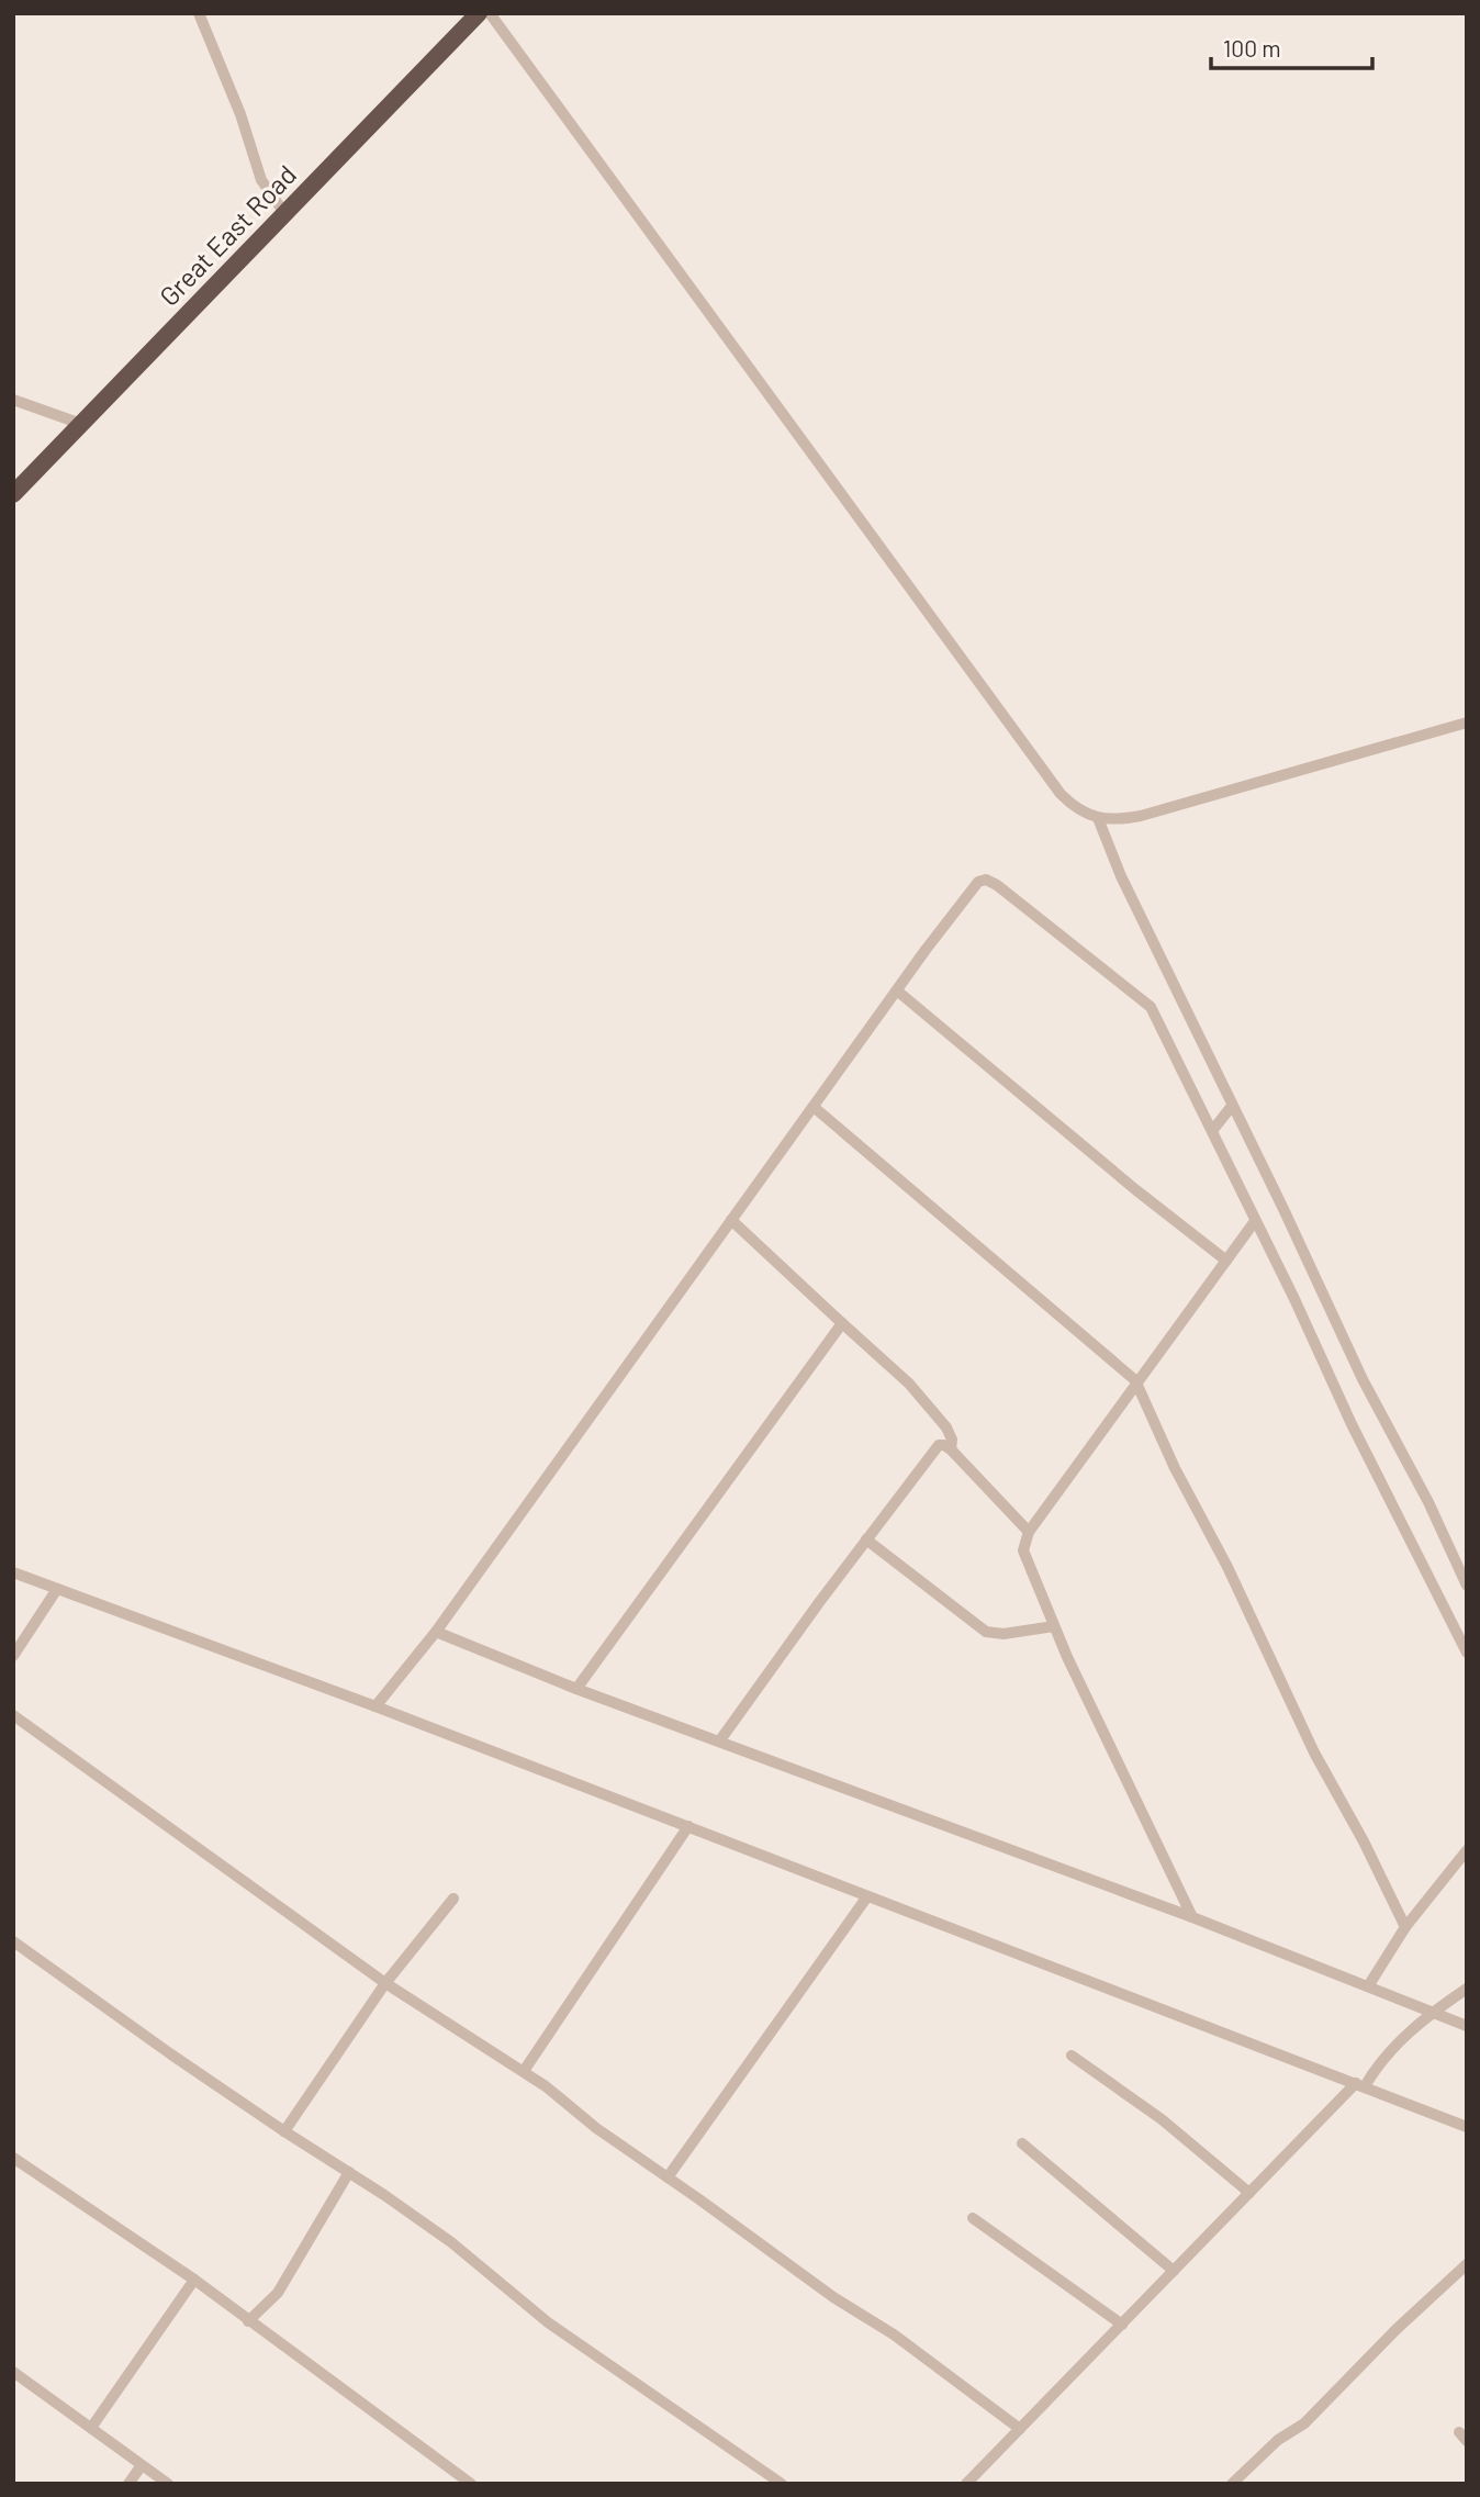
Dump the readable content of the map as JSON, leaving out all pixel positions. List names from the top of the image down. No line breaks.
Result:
{"streets":{"highway":["Great East Road"]},"scale_bar":"100 m"}
